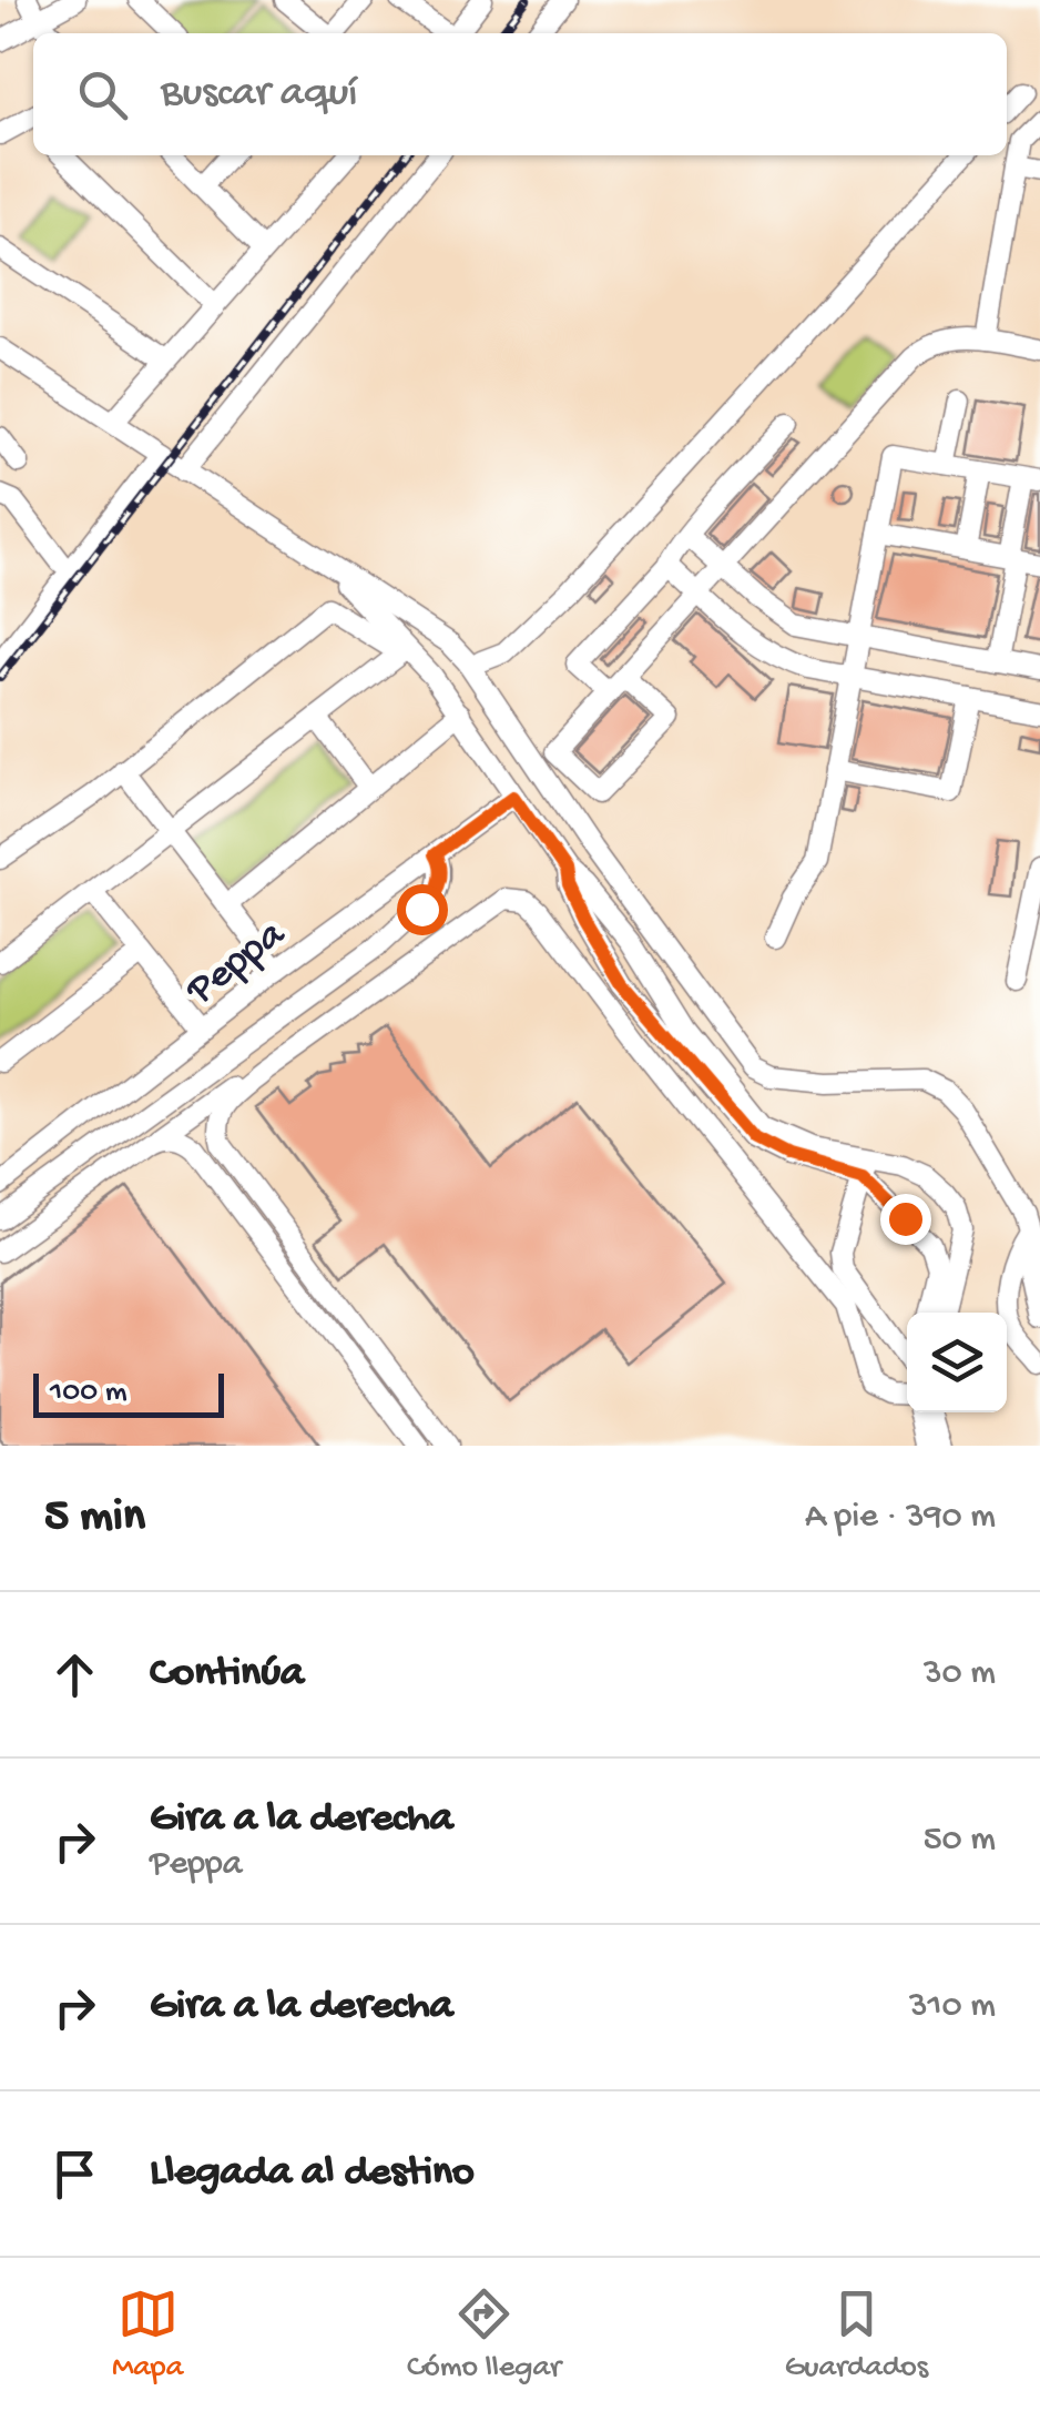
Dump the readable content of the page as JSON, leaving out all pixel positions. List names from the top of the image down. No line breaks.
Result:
{"streets":{"street":["Peppa"]},"scale_bar":"100 m","page":{"search":"Buscar aquí","scale":"100 m","heading":["5 min","A pie · 390 m"],"list":[["Continúa","30 m"],["Gira a la derecha","Peppa","50 m"],["Gira a la derecha","310 m"],"Llegada al destino"],"nav":["Mapa","Cómo llegar","Guardados"]}}
